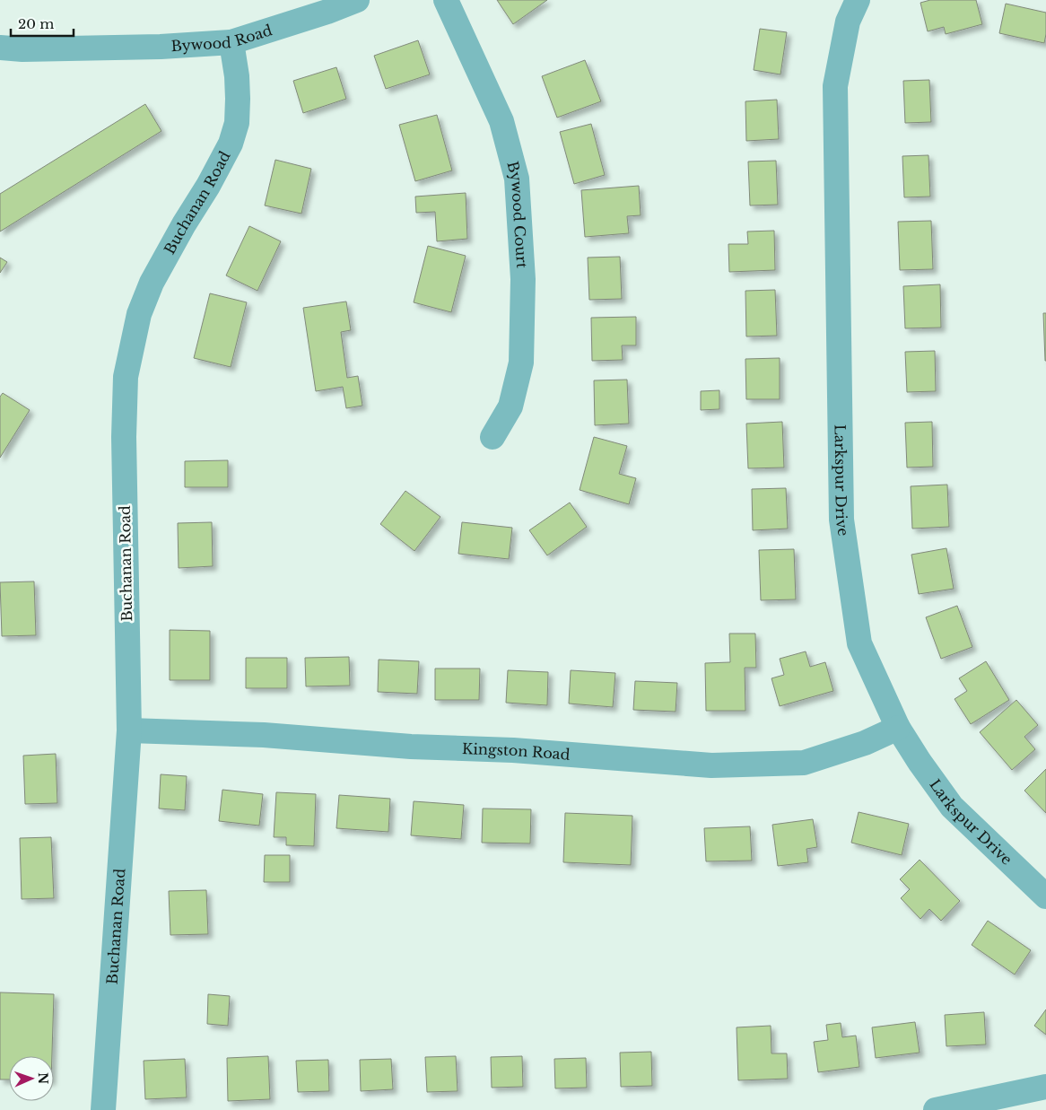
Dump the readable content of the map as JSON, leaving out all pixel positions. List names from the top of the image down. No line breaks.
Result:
{"streets":{"street":["Bywood Road","Buchanan Road","Bywood Court","Larkspur Drive","Kingston Road"]},"crossings":[["Bywood Road","Buchanan Road"],["Buchanan Road","Kingston Road"],["Larkspur Drive","Kingston Road"]],"scale_bar":"20 m","north":"right"}
